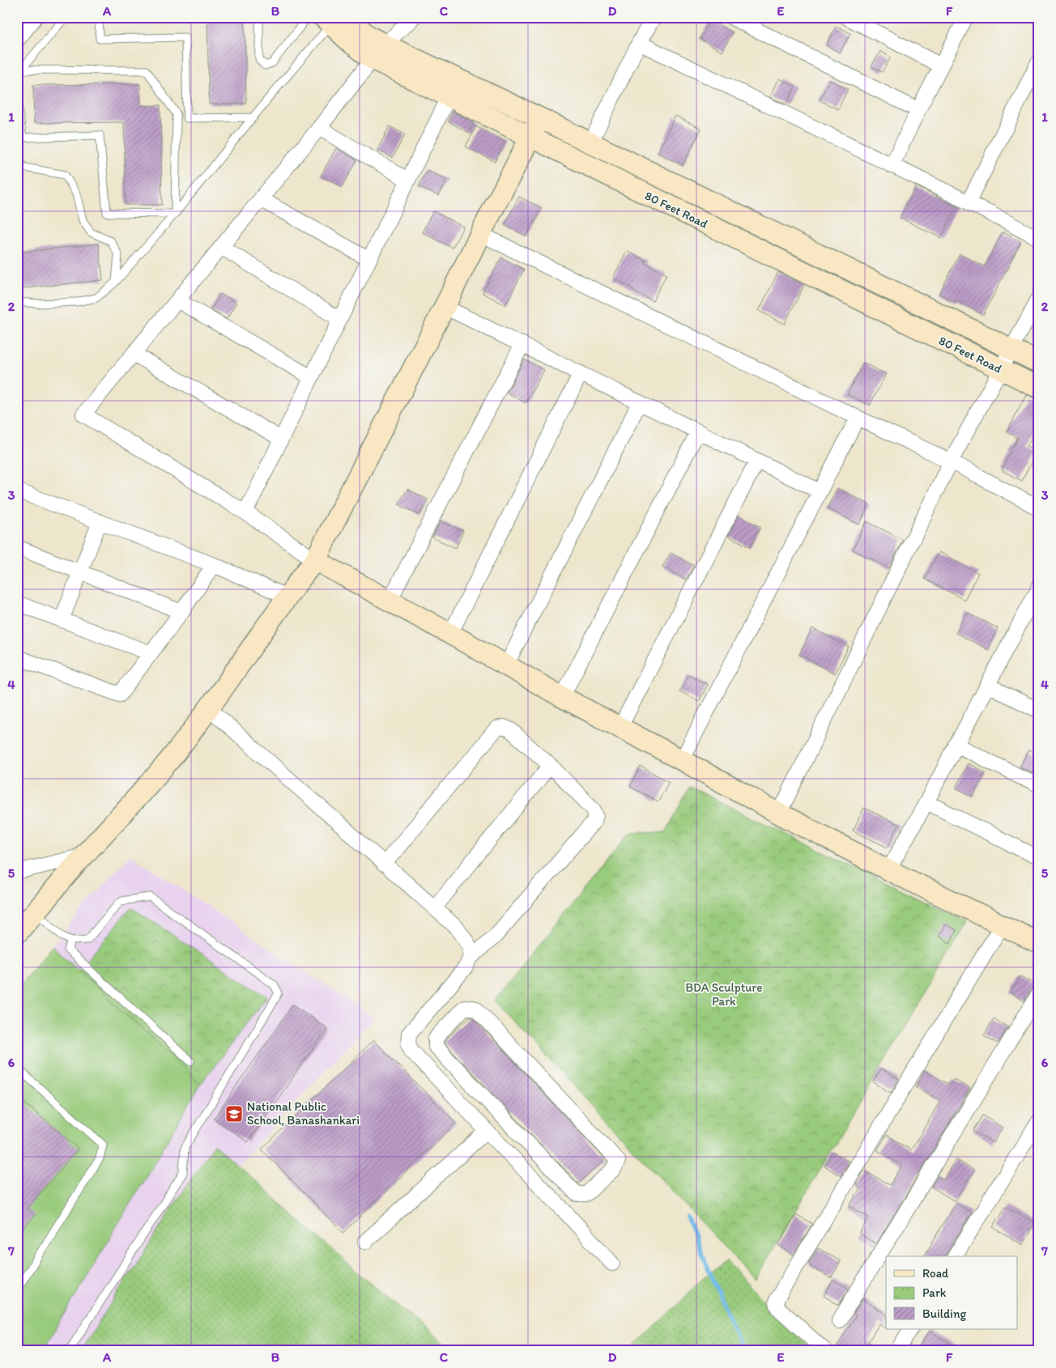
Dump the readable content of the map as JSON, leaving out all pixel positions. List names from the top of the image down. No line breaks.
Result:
{"streets":{"street":["80 Feet Road"]},"parks":["BDA Sculpture Park"],"places":{"school or university":["National Public School, Banashankari"]},"legend":["Road","Park","Building"],"grid":{"columns":["A","B","C","D","E","F"],"rows":["1","2","3","4","5","6","7"]}}
